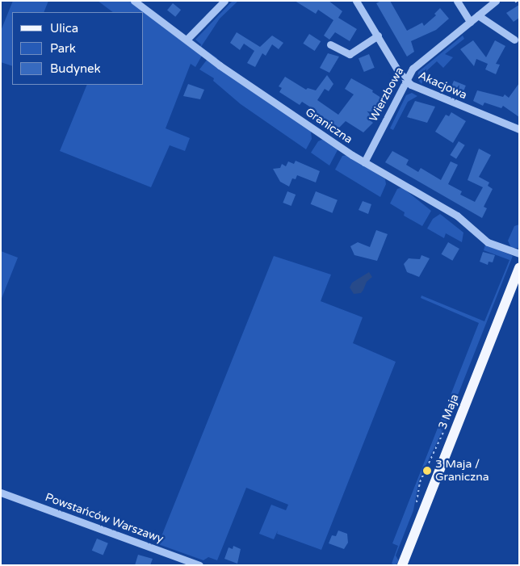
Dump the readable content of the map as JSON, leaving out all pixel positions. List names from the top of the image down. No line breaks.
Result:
{"streets":{"main road":["3 Maja"],"street":["Akacjowa","Wierzbowa","Graniczna","Powstańców Warszawy"]},"crossings":[["Akacjowa","Wierzbowa"],["Wierzbowa","Graniczna"]],"places":["3 Maja / Graniczna"],"legend":["Ulica","Park","Budynek"]}
